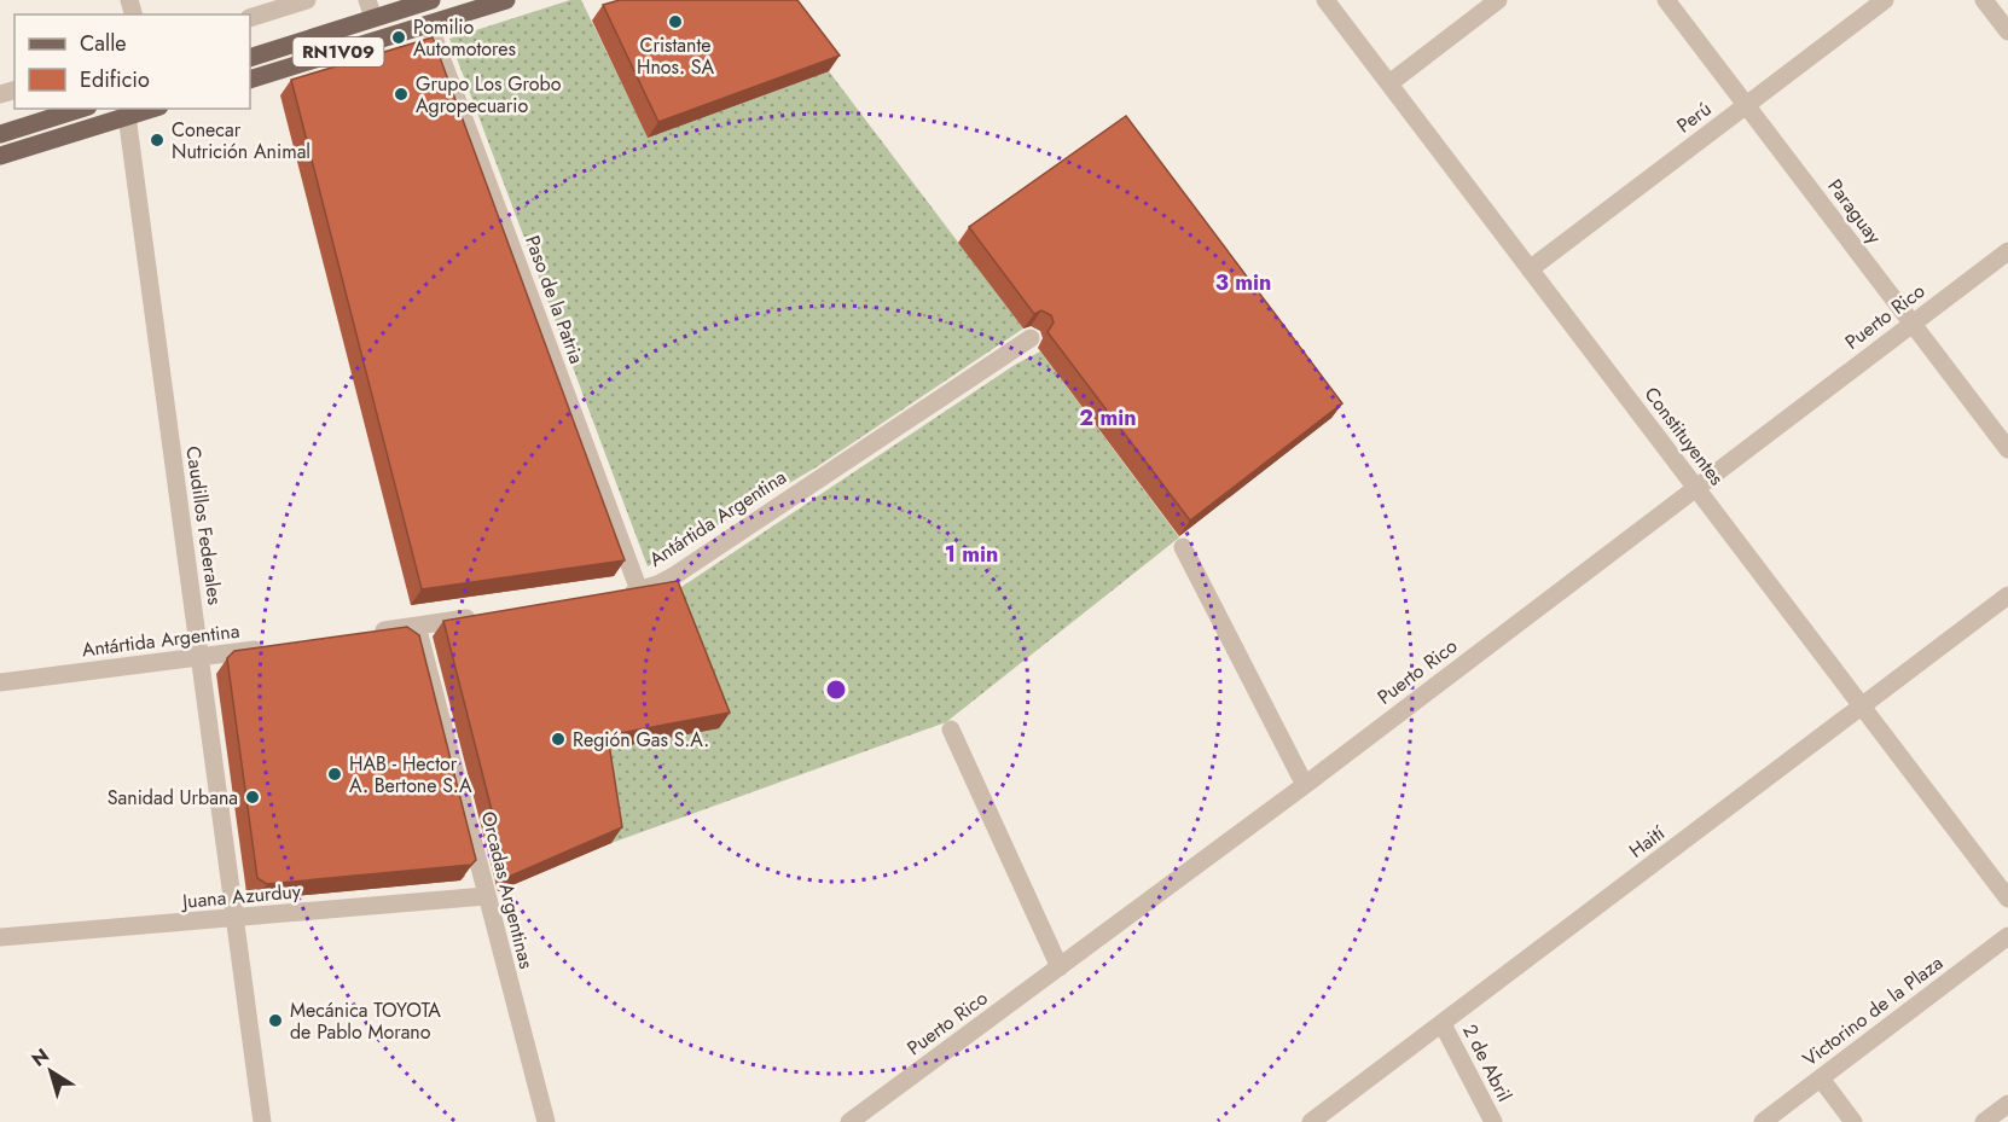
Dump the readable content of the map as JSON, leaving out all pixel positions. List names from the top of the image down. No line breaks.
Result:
{"streets":{"main road":["RN1V09"],"street":["Perú","Paraguay","Paso de la Patria","Puerto Rico","Constituyentes","Antártida Argentina","Caudillos Federales","Haití","Orcadas Argentinas","Juana Azurduy","Victorino de la Plaza","2 de Abril"]},"crossings":[["RN1V09","Paso de la Patria"],["Perú","Paraguay"],["Perú","Constituyentes"],["Paraguay","Puerto Rico"],["Paso de la Patria","Antártida Argentina"],["Puerto Rico","Constituyentes"],["Constituyentes","Haití"],["Antártida Argentina","Caudillos Federales"],["Caudillos Federales","Juana Azurduy"],["Haití","2 de Abril"],["Orcadas Argentinas","Juana Azurduy"]],"places":["Cristante Hnos. SA","Pomilio Automotores","Grupo Los Grobo Agropecuario","Conecar Nutrición Animal","Región Gas S.A.","HAB - Hector A. Bertone S.A","Sanidad Urbana","Mecánica TOYOTA de Pablo Morano"],"legend":["Calle","Edificio"],"north":"top left","rings":["3 min","2 min","1 min"]}
